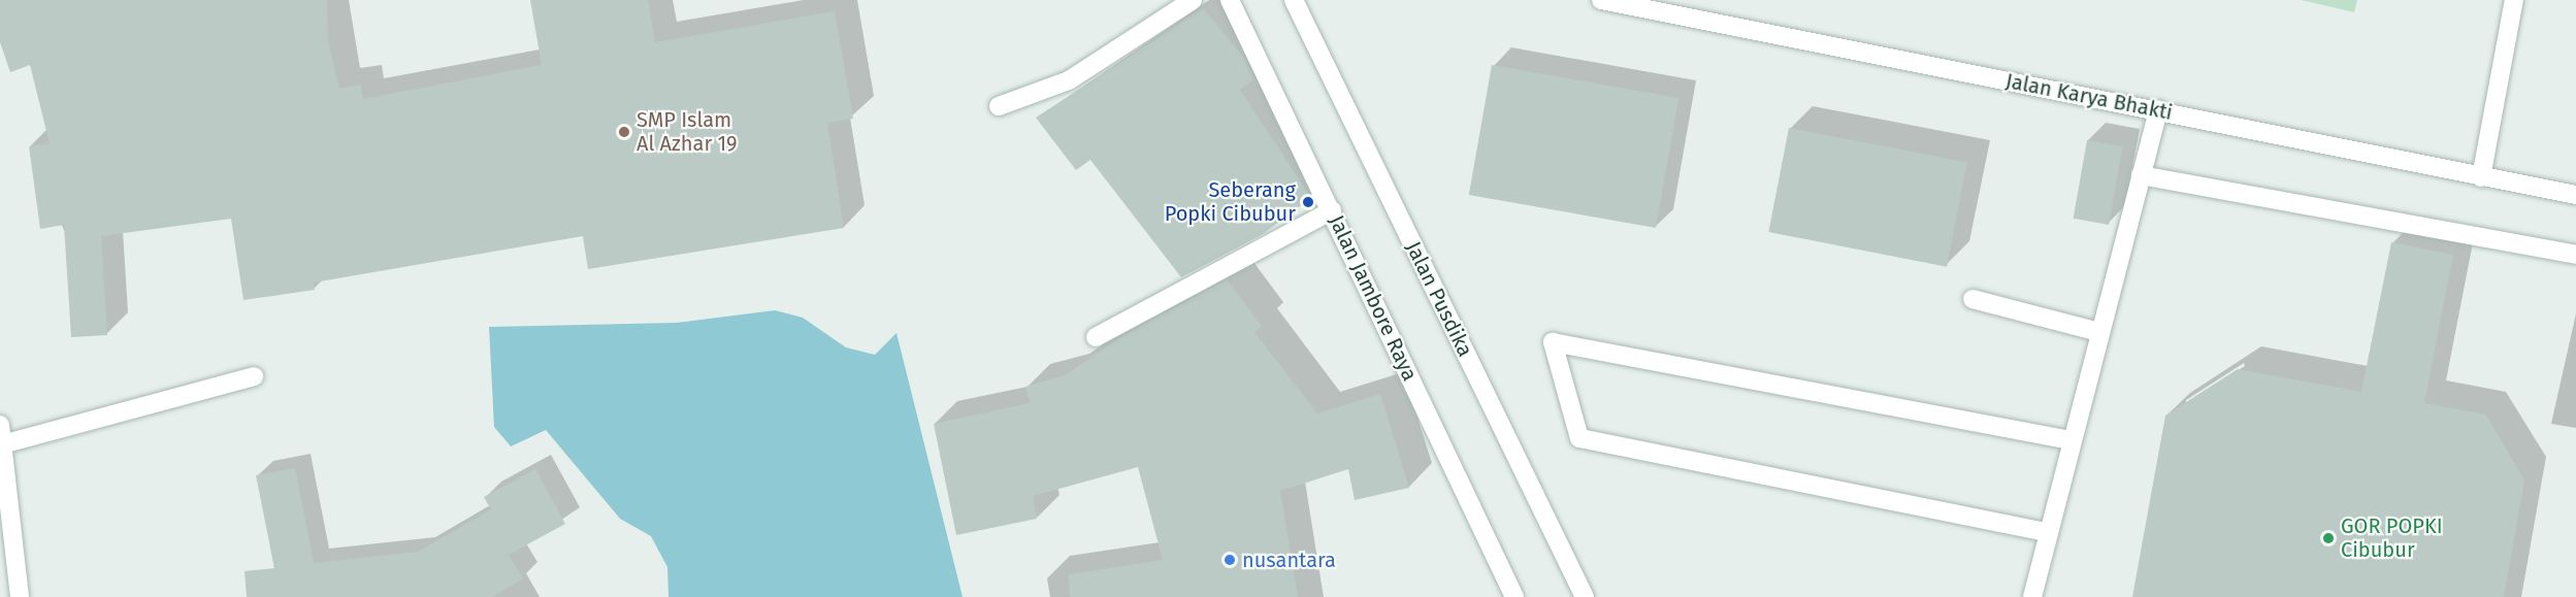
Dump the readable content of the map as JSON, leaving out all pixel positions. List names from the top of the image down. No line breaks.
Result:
{"streets":{"street":["Jalan Karya Bhakti","Jalan Jambore Raya","Jalan Pusdika"]},"places":["SMP Islam Al Azhar 19","Seberang Popki Cibubur","GOR POPKI Cibubur","nusantara"]}
